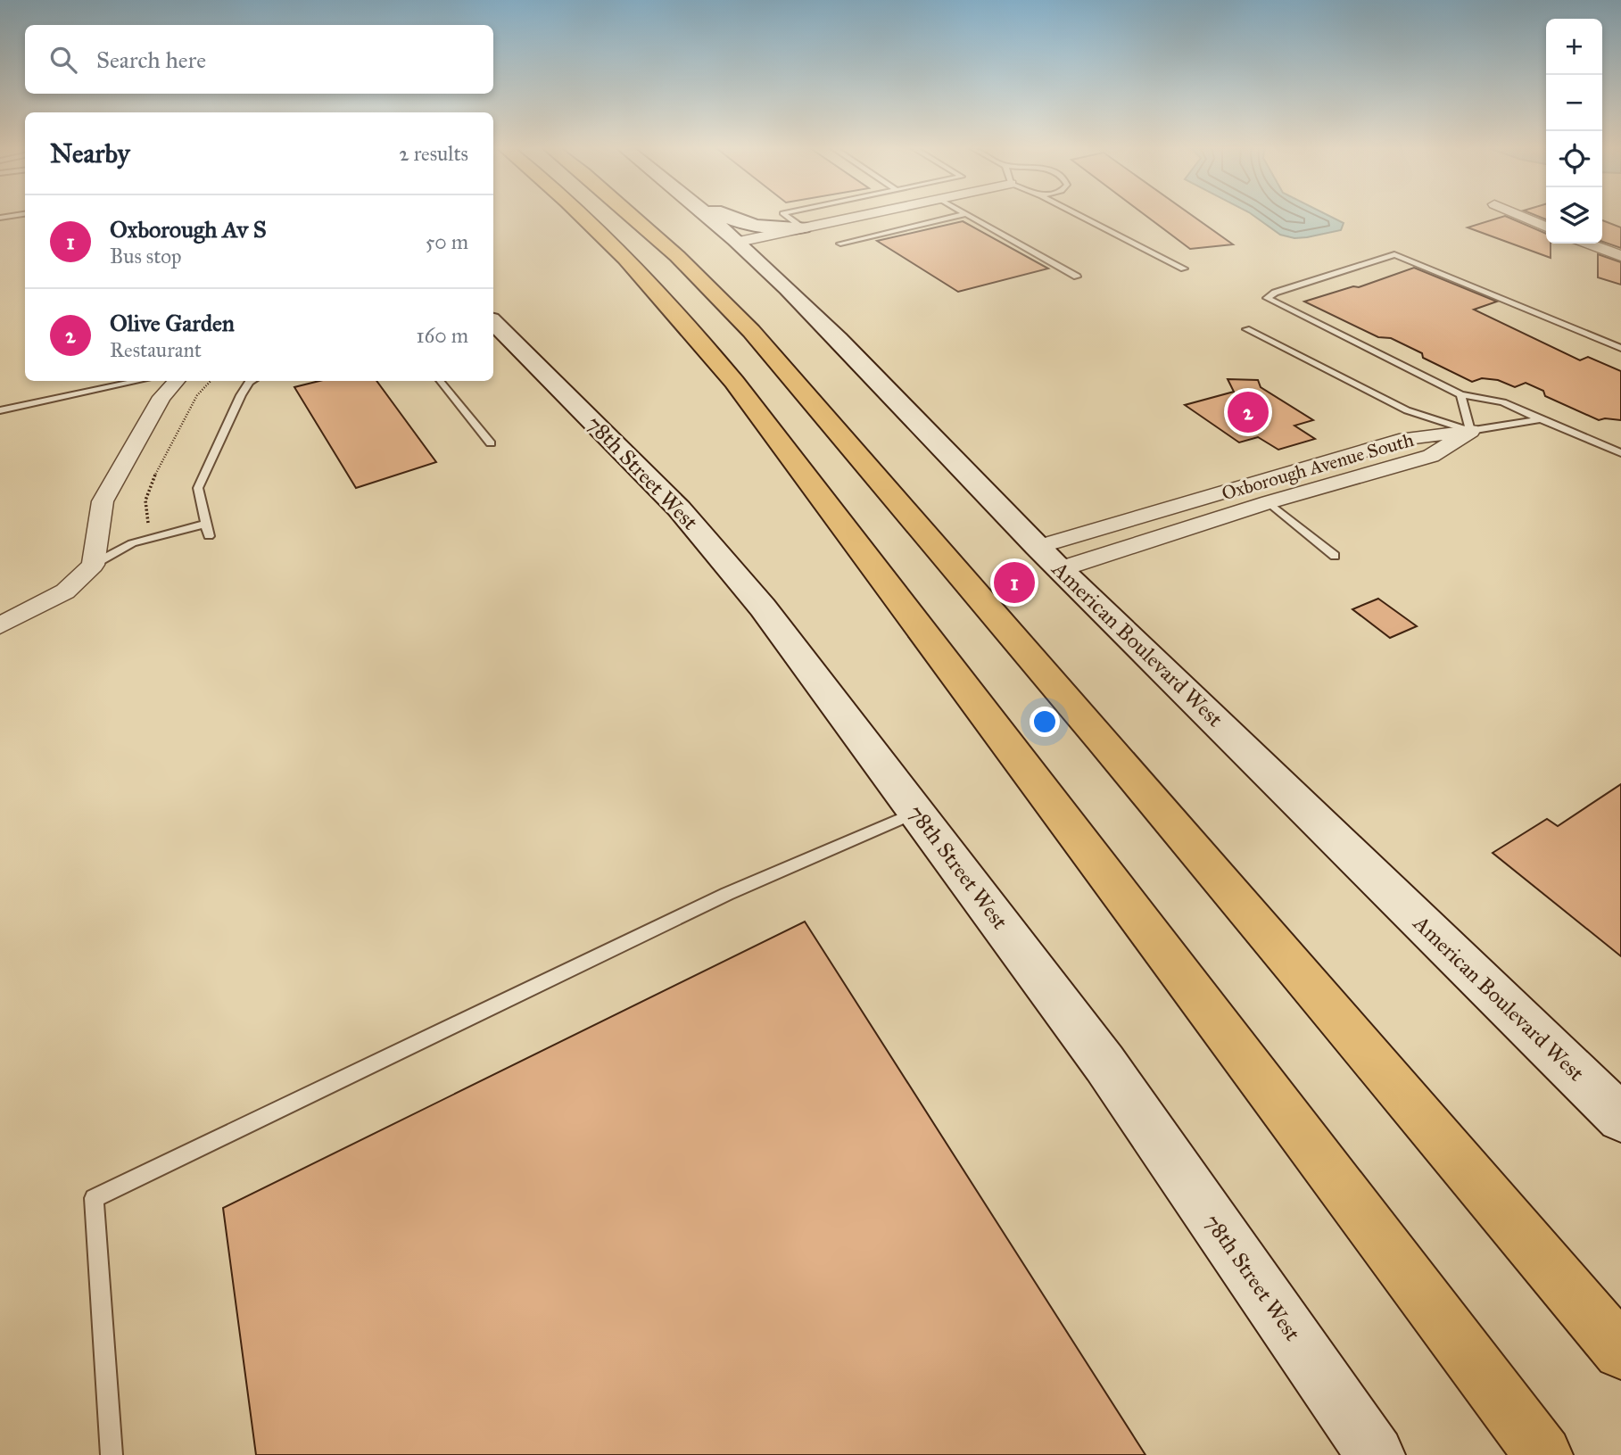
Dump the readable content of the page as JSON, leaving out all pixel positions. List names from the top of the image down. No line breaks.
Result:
{"streets":{"street":["Oxborough Avenue South","78th Street West","American Boulevard West"]},"crossings":[["Oxborough Avenue South","American Boulevard West"]],"page":{"map_buttons":["+","−"],"search":"Search here","heading":["Nearby","2 results"],"list":[{"mark":"1","name":"Oxborough Av S","note":"Bus stop","value":"50 m"},{"mark":"2","name":"Olive Garden","note":"Restaurant","value":"160 m"}],"pins":["2","1"]}}
